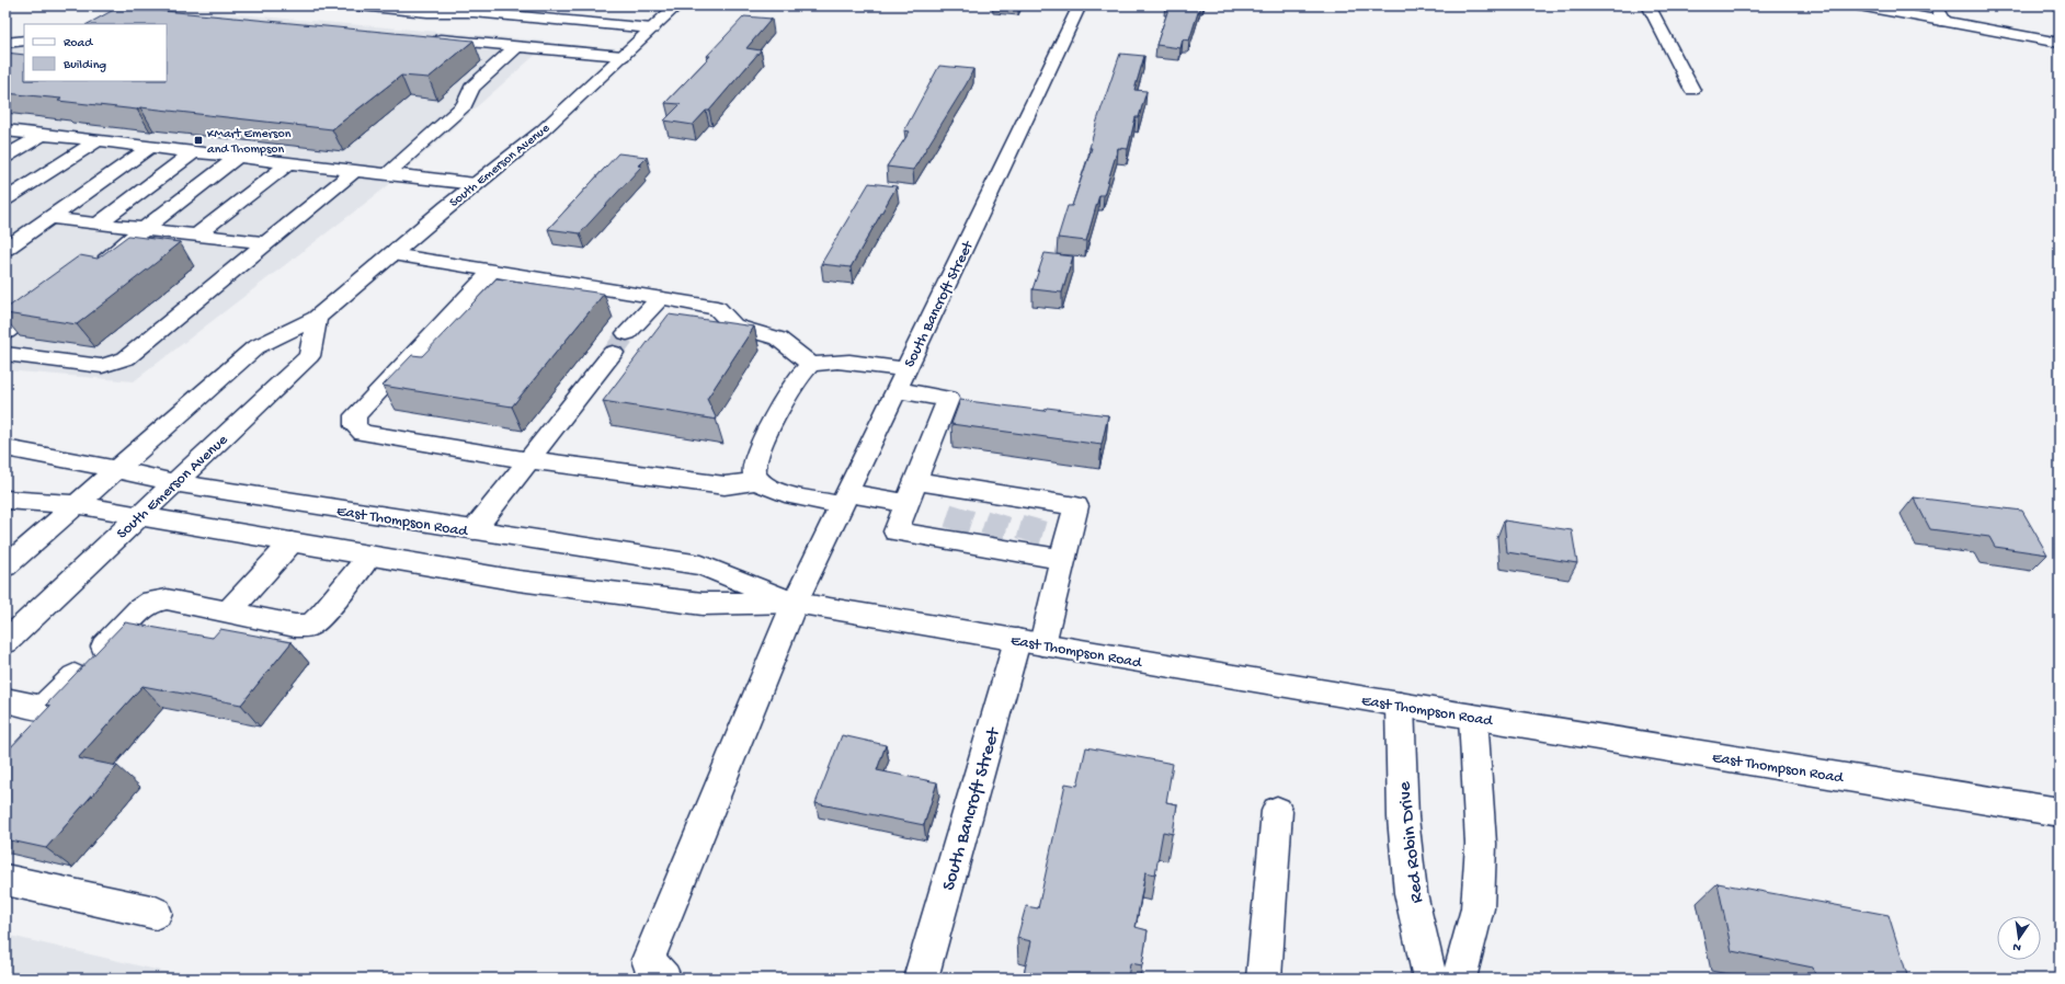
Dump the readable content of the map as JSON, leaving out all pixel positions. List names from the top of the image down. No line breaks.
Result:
{"streets":{"main road":["South Emerson Avenue","South Bancroft Street","East Thompson Road","Red Robin Drive"]},"crossings":[["South Emerson Avenue","East Thompson Road"],["South Bancroft Street","East Thompson Road"],["East Thompson Road","Red Robin Drive"]],"places":{"transit":["KMart Emerson and Thompson"]},"legend":["Road","Building"],"north":"bottom"}
